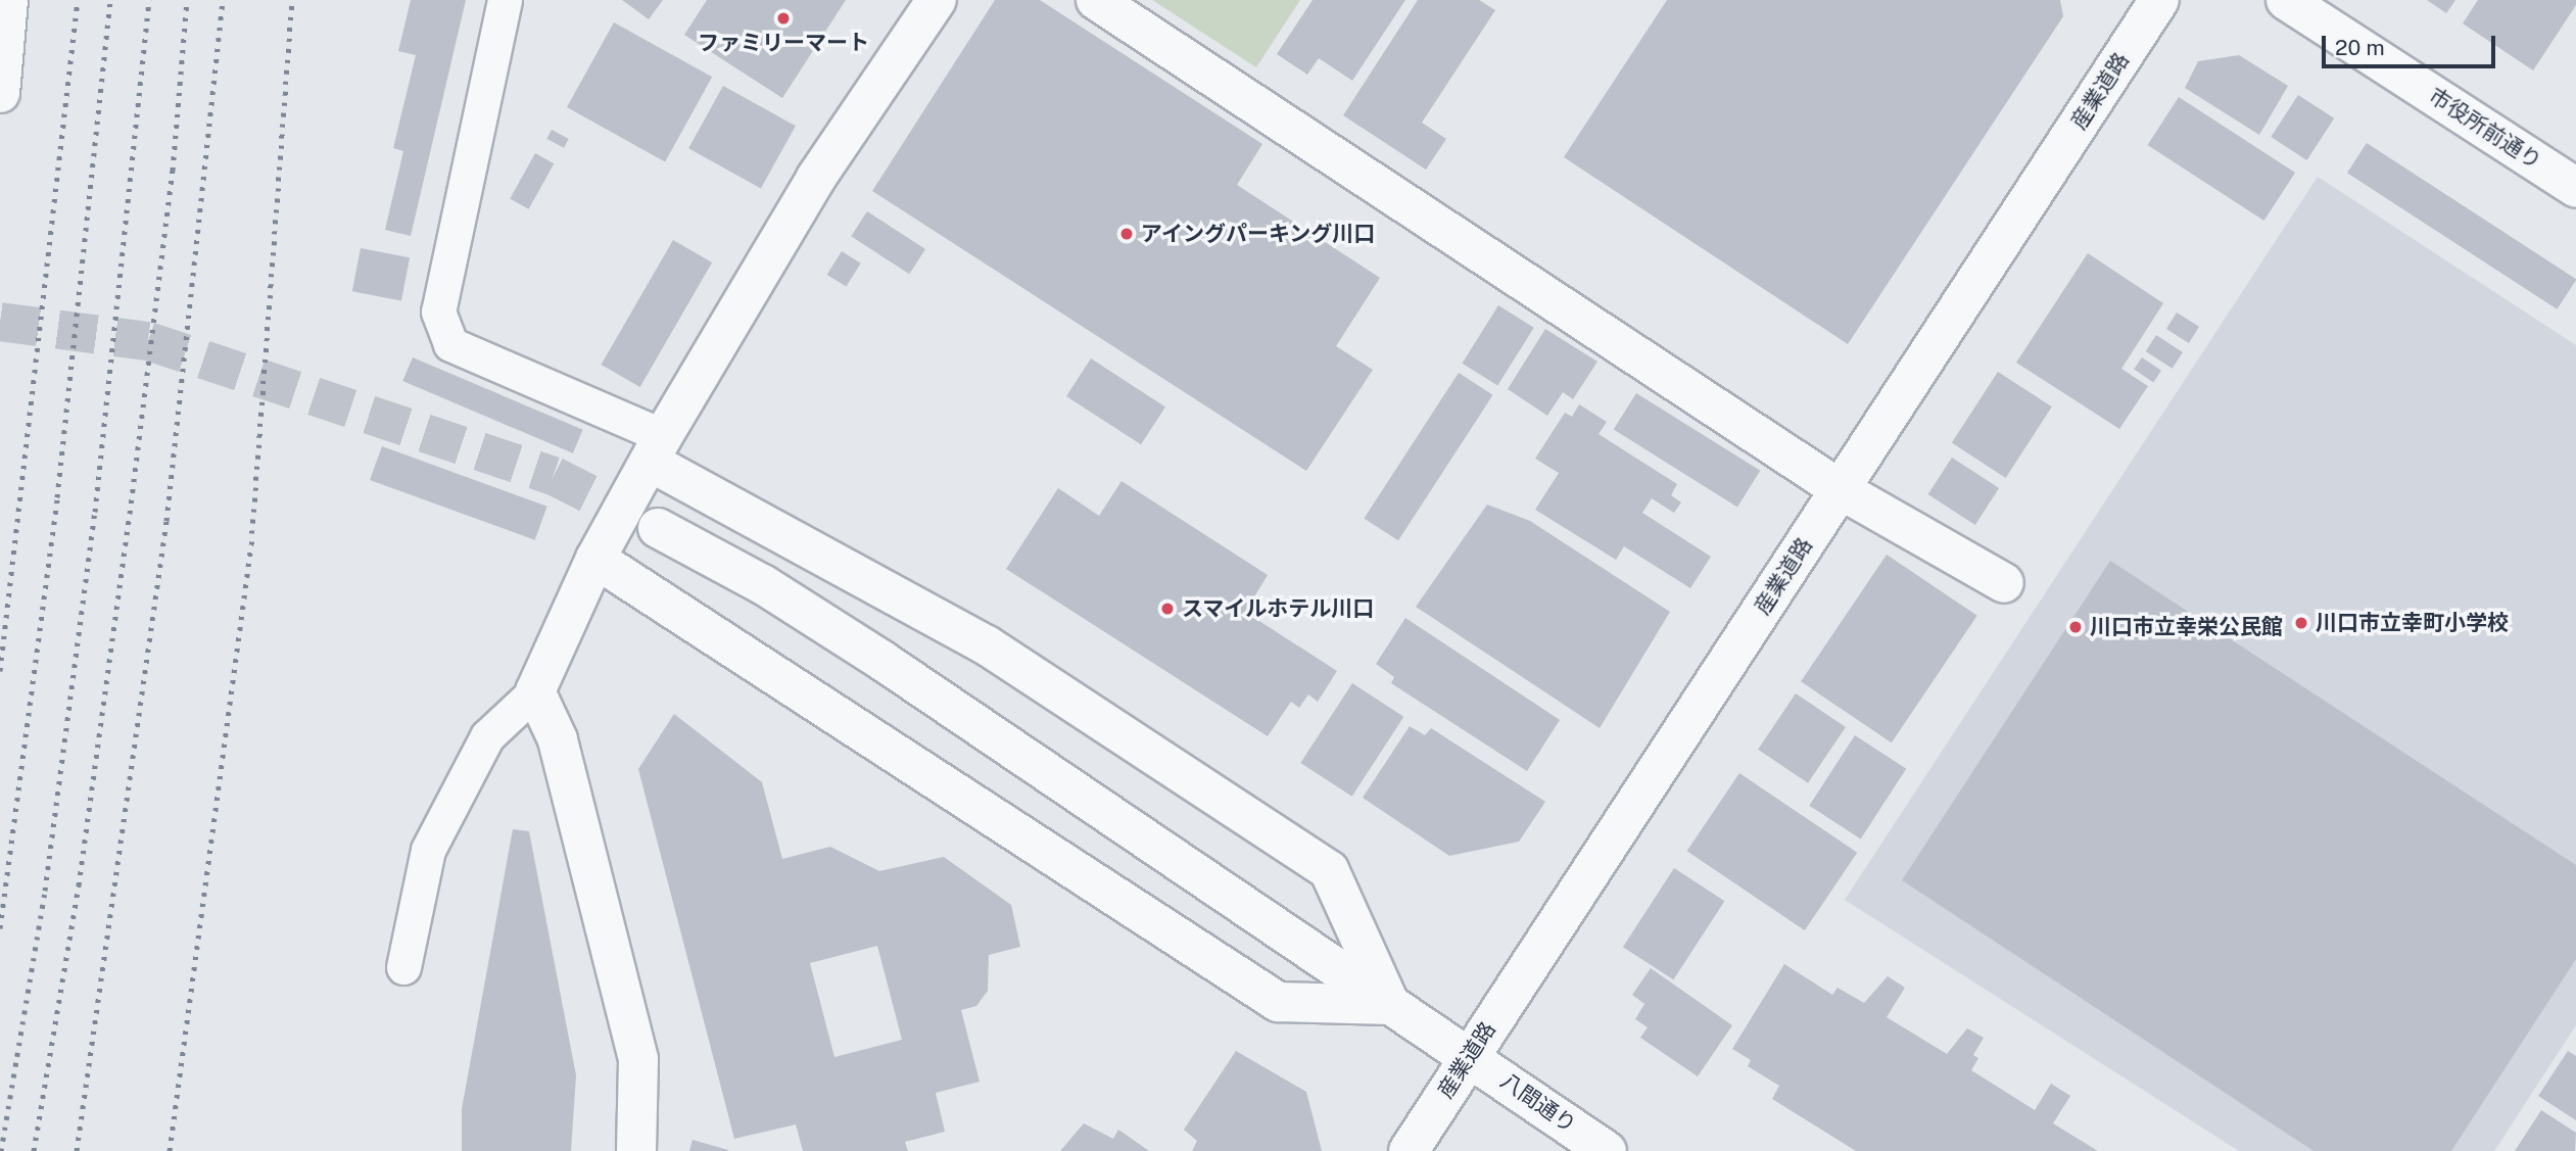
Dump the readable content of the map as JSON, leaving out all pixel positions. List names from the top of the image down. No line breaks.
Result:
{"streets":{"street":["産業道路","市役所前通り","八間通り"]},"crossings":[["産業道路","八間通り"]],"places":["ファミリーマート","アイングパーキング川口","スマイルホテル川口","川口市立幸町小学校","川口市立幸栄公民館"],"scale_bar":"20 m"}
